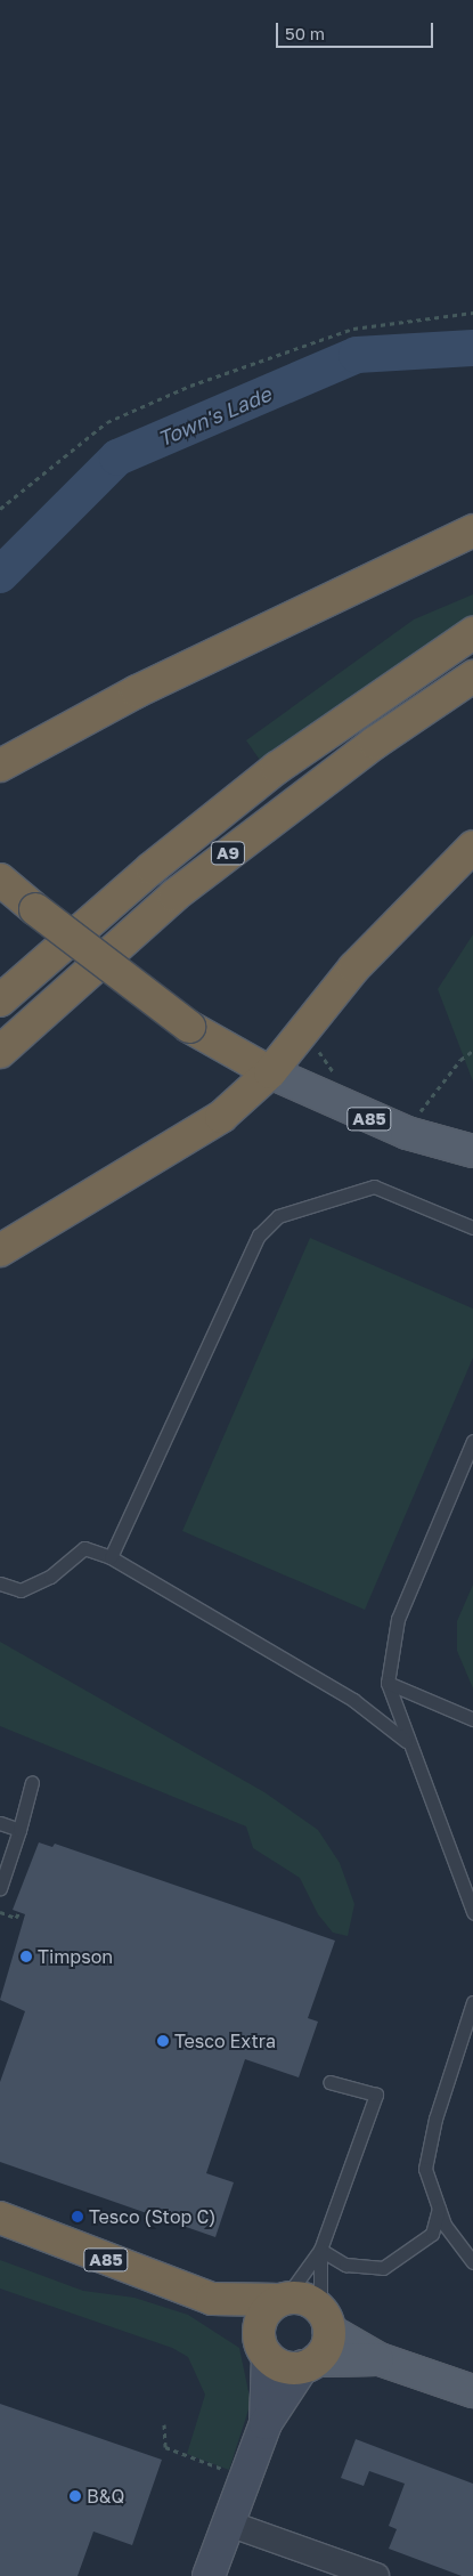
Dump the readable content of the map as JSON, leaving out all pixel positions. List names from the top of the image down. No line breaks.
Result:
{"streets":{"highway":["A9","A85"]},"water":["Town's Lade"],"places":["Timpson","Tesco Extra","Tesco (Stop C)","B&Q"],"scale_bar":"50 m"}
